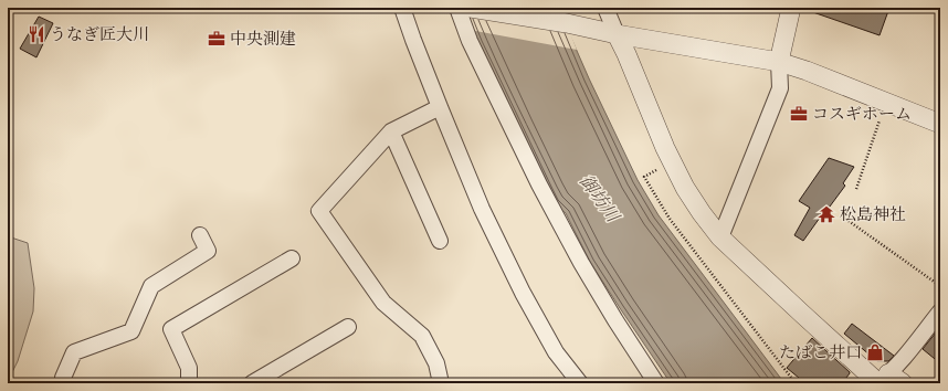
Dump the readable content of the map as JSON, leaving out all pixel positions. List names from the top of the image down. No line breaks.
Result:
{"water":["御坊川"],"places":{"restaurant":["うなぎ匠大川"],"office":["中央測建","コスギホーム"],"temple":["松島神社"],"shop":["たばこ井口"]}}
